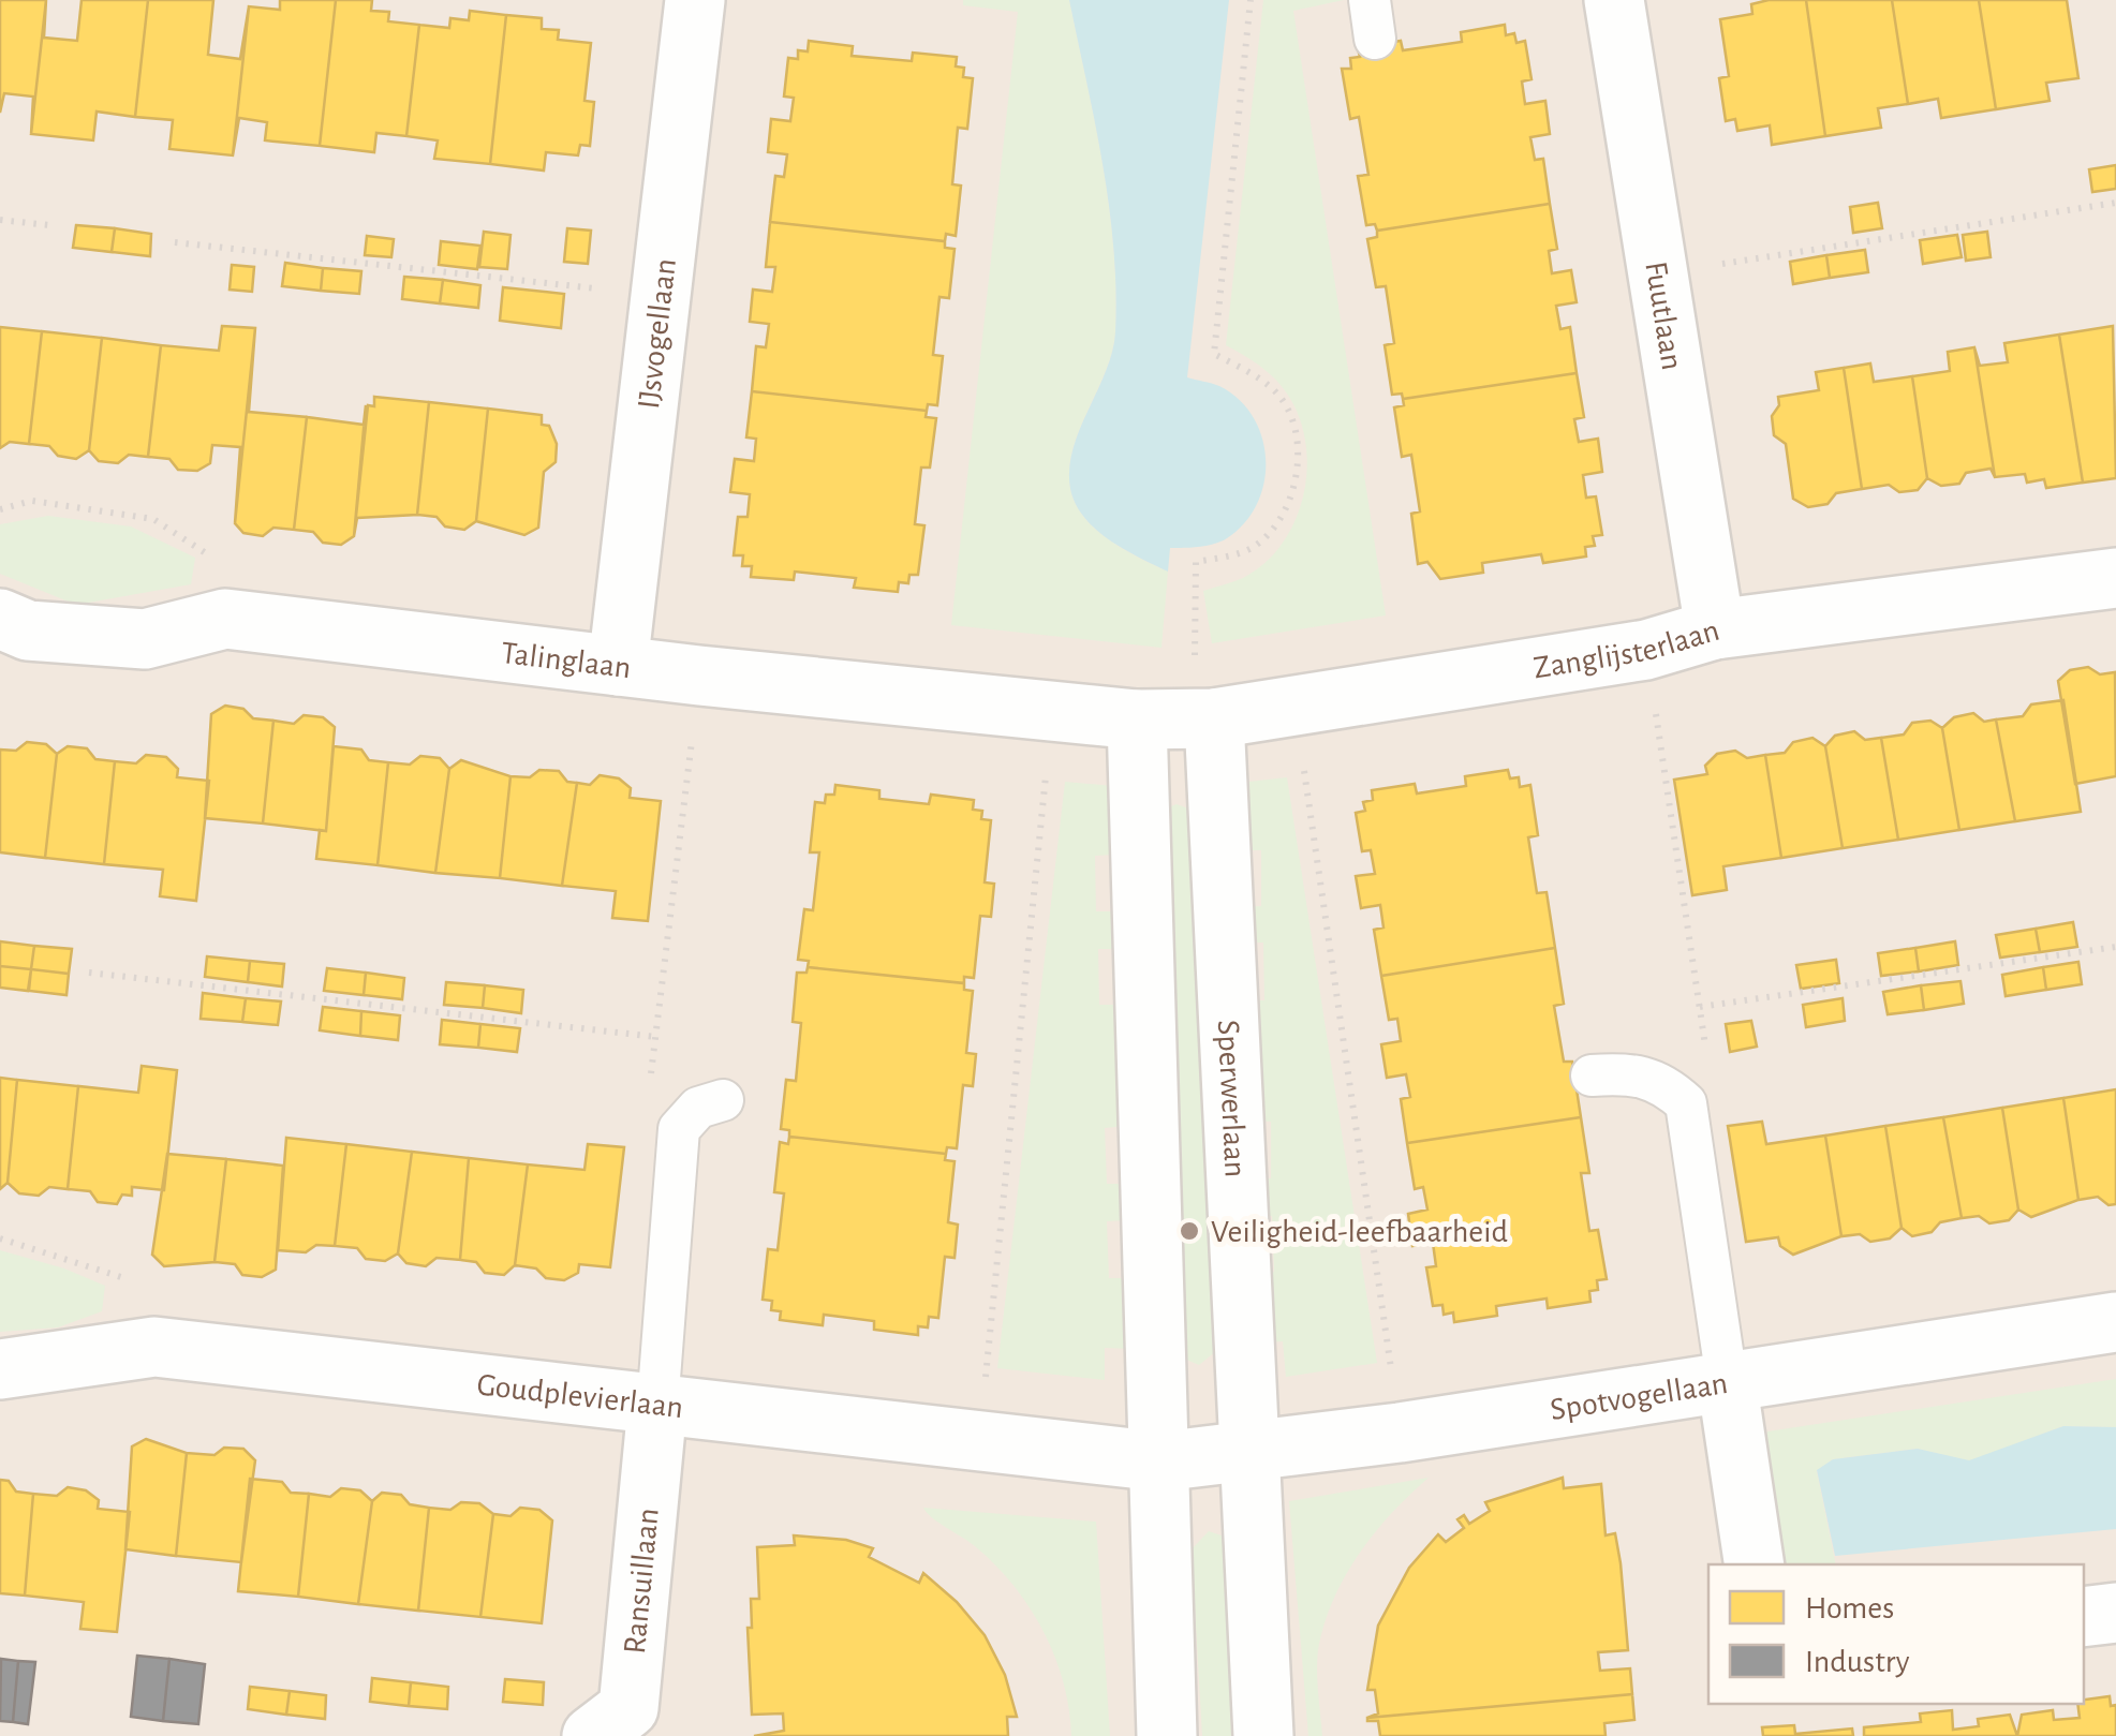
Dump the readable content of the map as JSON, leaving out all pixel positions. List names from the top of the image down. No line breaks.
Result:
{"streets":{"street":["Fuutlaan","IJsvogellaan","Zanglijsterlaan","Talinglaan","Sperwerlaan","Spotvogellaan","Goudplevierlaan","Ransuillaan"]},"crossings":[["Fuutlaan","Zanglijsterlaan"],["IJsvogellaan","Talinglaan"],["Zanglijsterlaan","Talinglaan"],["Zanglijsterlaan","Sperwerlaan"],["Sperwerlaan","Spotvogellaan"],["Spotvogellaan","Goudplevierlaan"],["Goudplevierlaan","Ransuillaan"]],"places":["Veiligheid-leefbaarheid"],"legend":["Homes","Industry"]}
